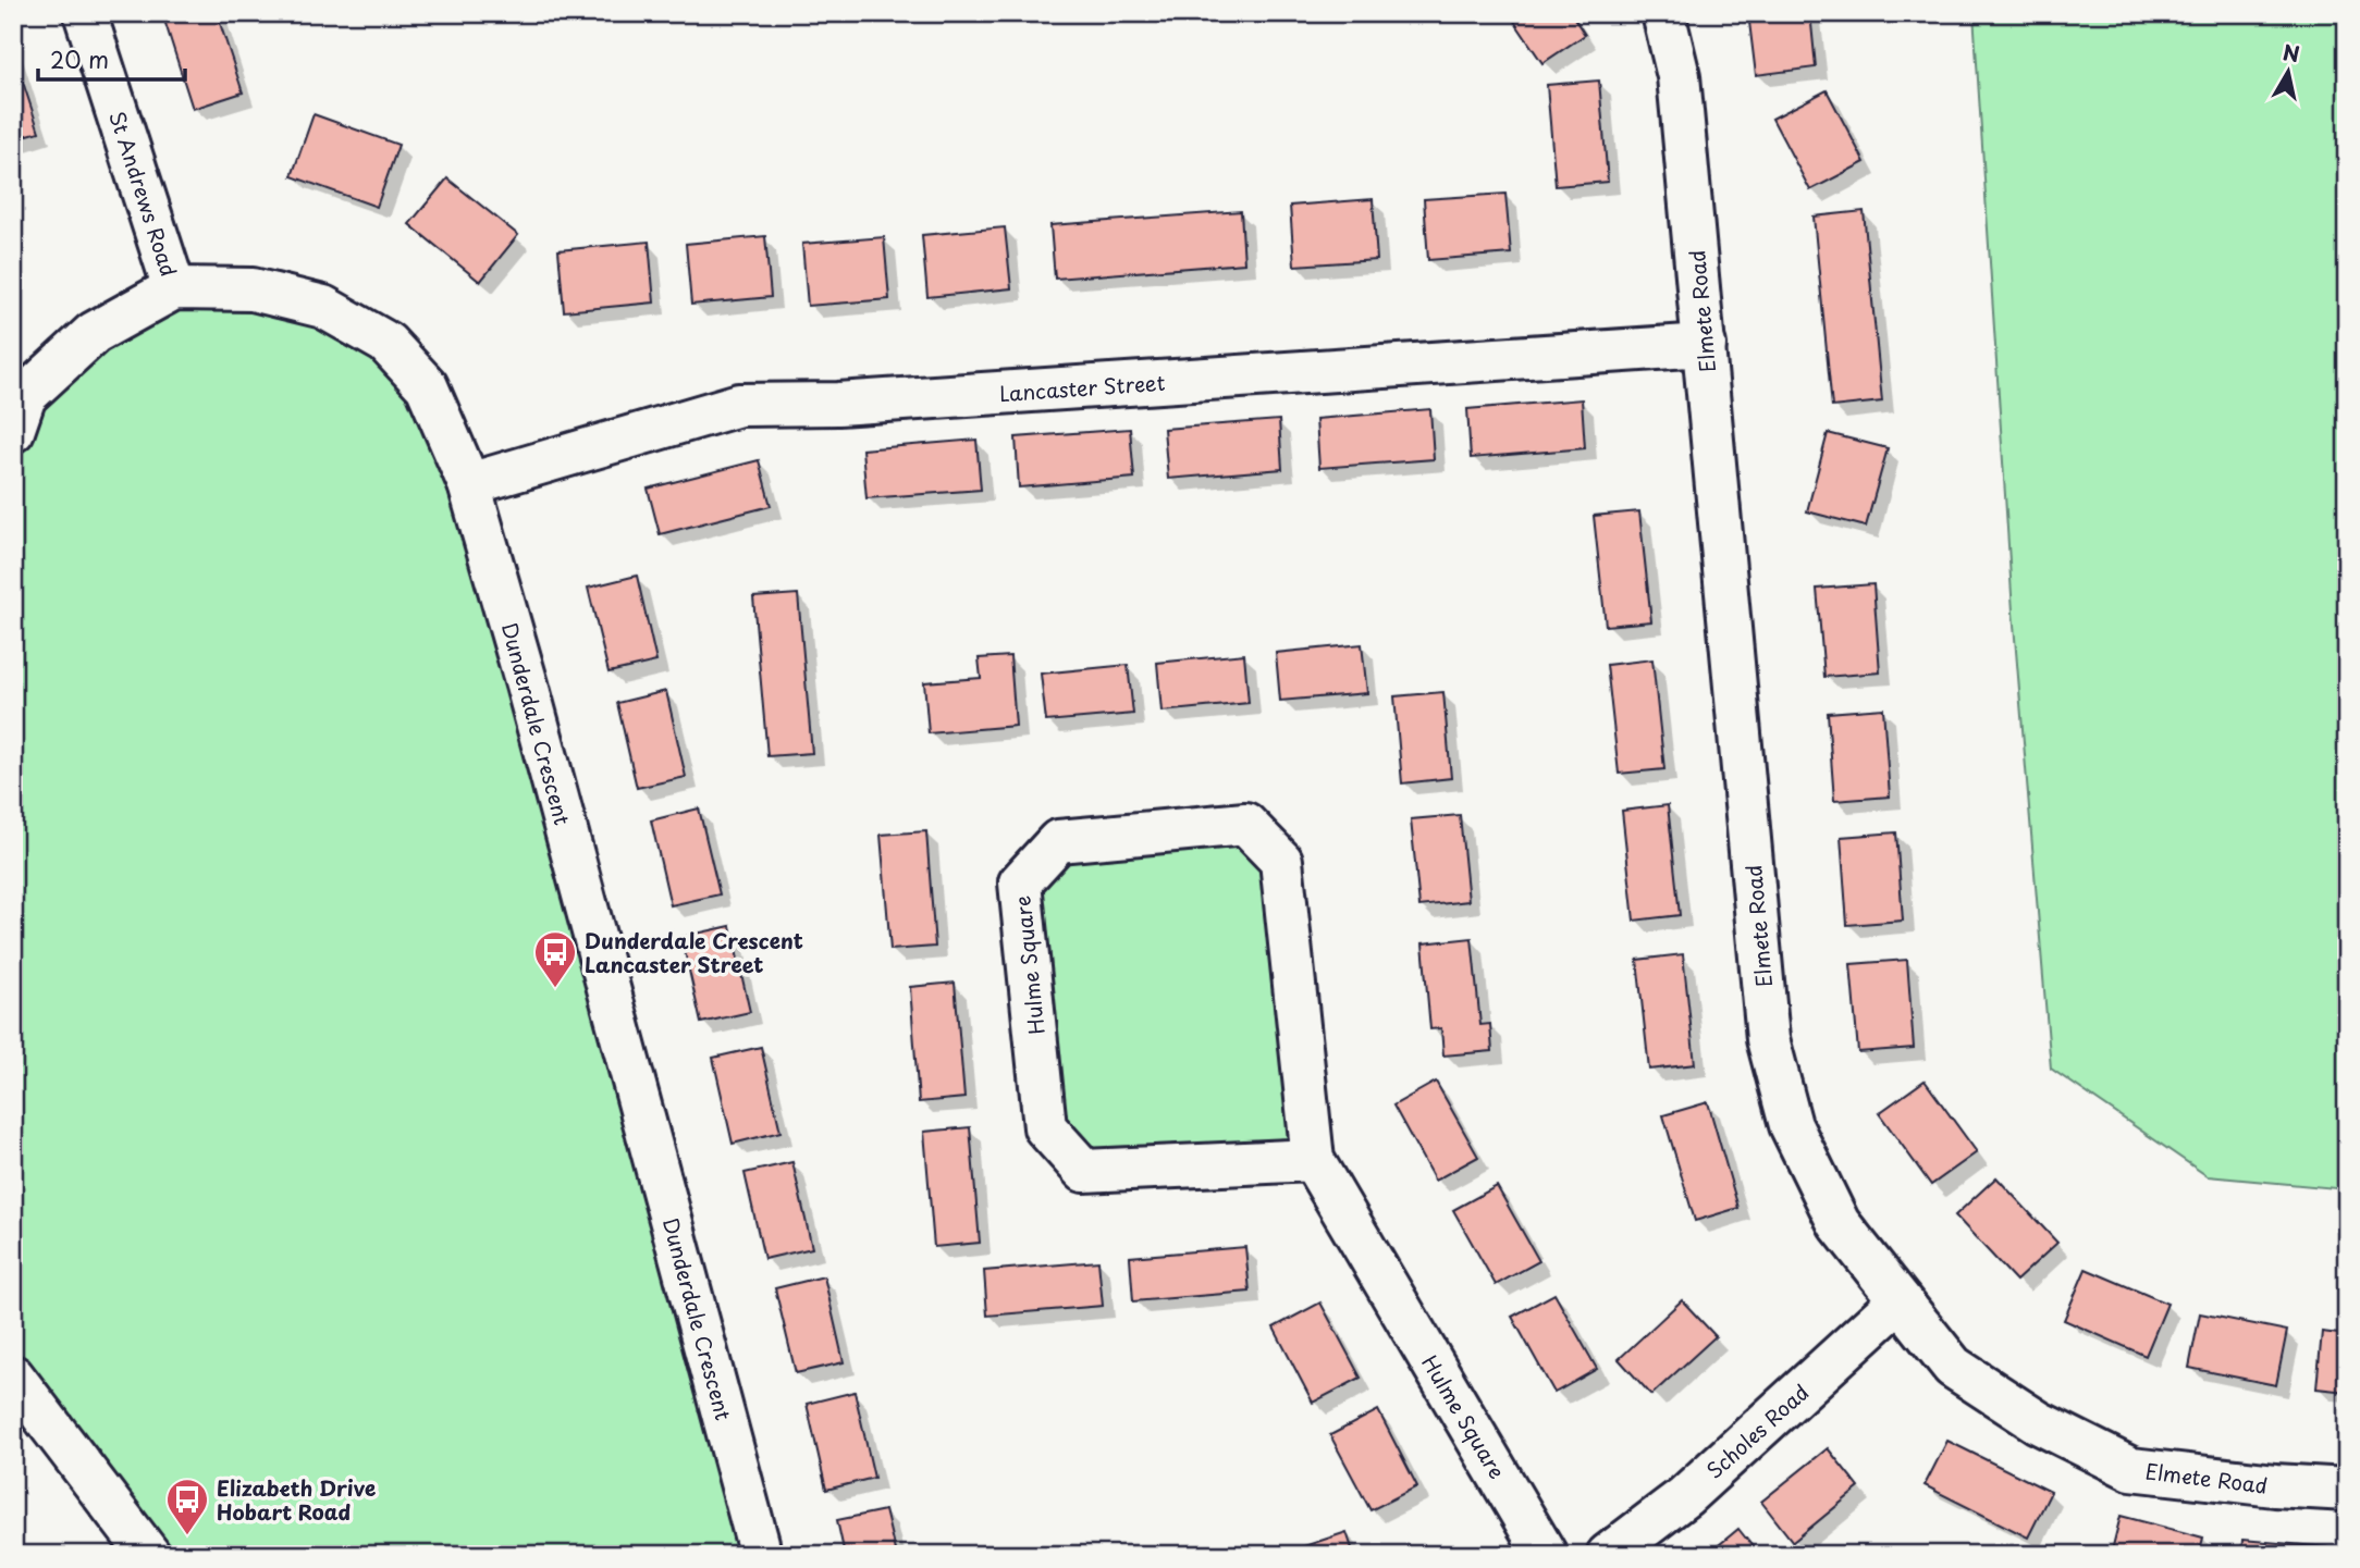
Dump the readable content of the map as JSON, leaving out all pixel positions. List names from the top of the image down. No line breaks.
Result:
{"streets":{"street":["St Andrews Road","Elmete Road","Lancaster Street","Dunderdale Crescent","Hulme Square","Scholes Road"]},"crossings":[["St Andrews Road","Dunderdale Crescent"],["Elmete Road","Lancaster Street"],["Elmete Road","Scholes Road"],["Lancaster Street","Dunderdale Crescent"]],"places":{"bus stop":["Dunderdale Crescent Lancaster Street","Elizabeth Drive Hobart Road"]},"scale_bar":"20 m","north":"top"}
